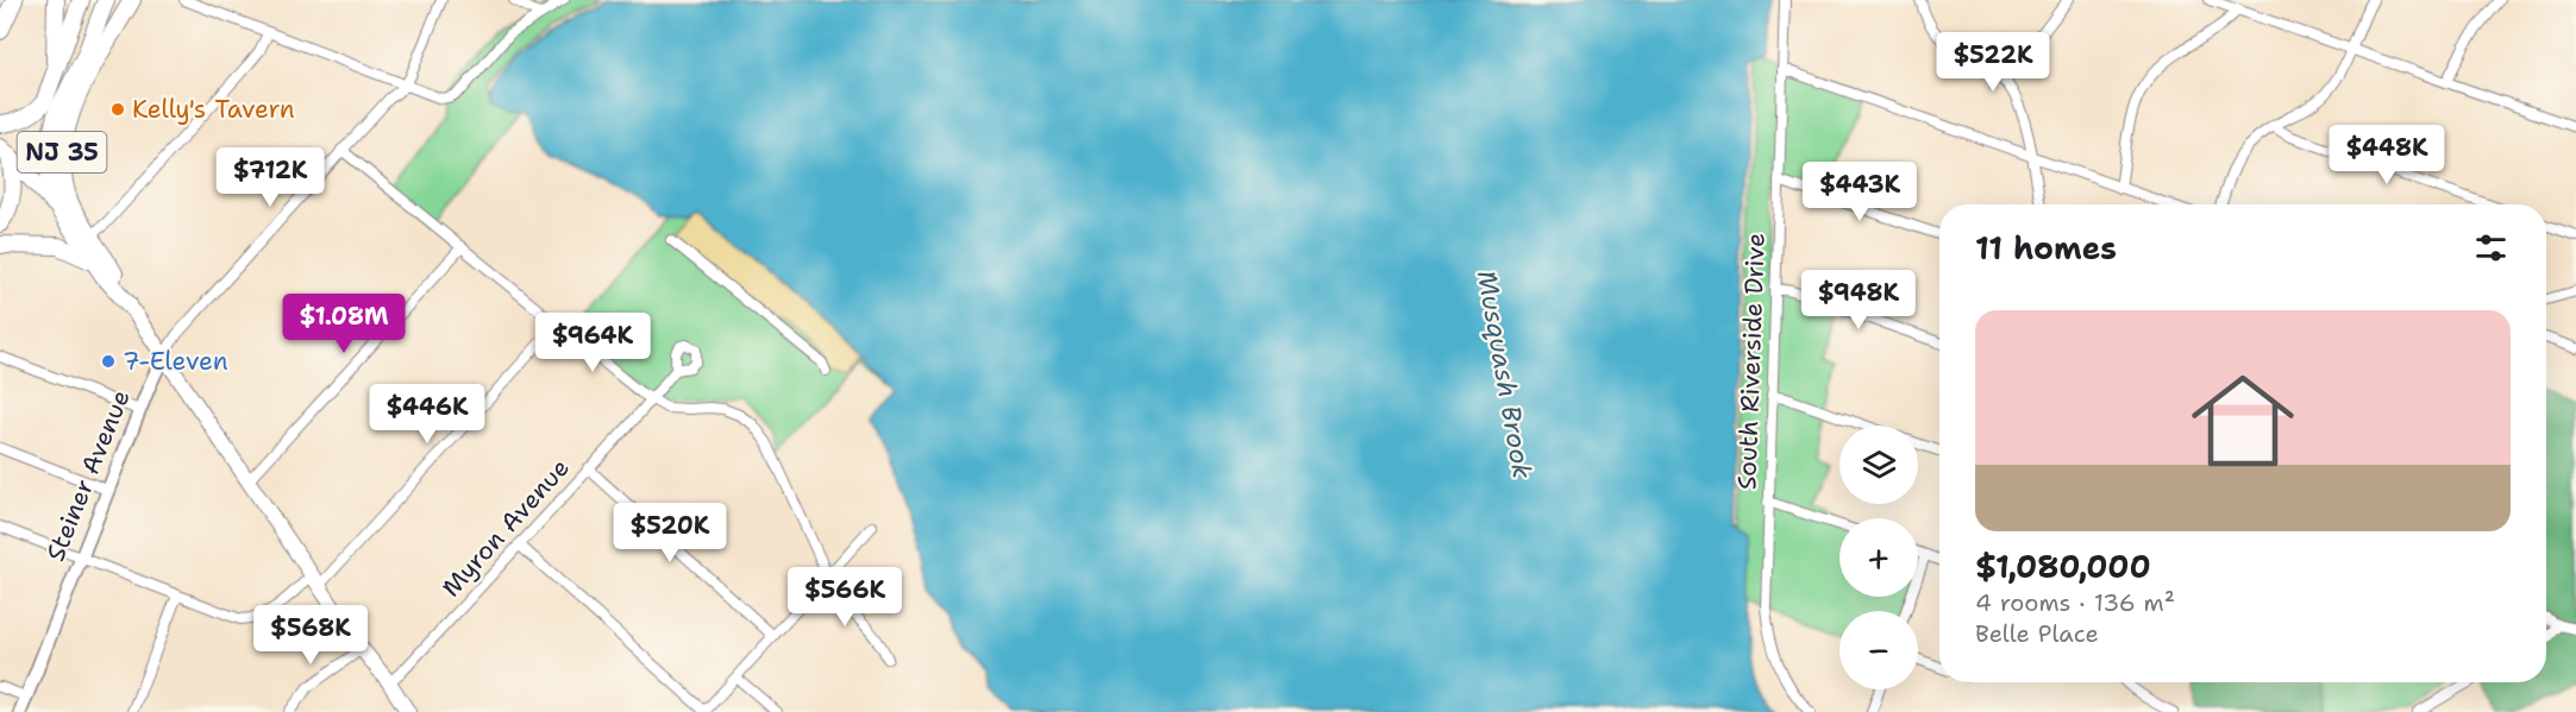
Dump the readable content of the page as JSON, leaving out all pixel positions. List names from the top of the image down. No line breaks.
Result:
{"streets":{"highway":["NJ 35"],"street":["South Riverside Drive","Steiner Avenue","Myron Avenue"]},"crossings":[["NJ 35","Steiner Avenue"],["NJ 35","Myron Avenue"]],"water":["Musquash Brook"],"places":["Kelly's Tavern","7-Eleven"],"page":{"price":["$522K","$448K","$712K","$443K","$948K","$1.08M","$964K","$446K","$520K","$566K","$568K"],"heading":"11 homes","list":[{"name":"$1,080,000","note":"4 rooms · 136 m² · Belle Place"}],"map_buttons":["+","−"]}}
